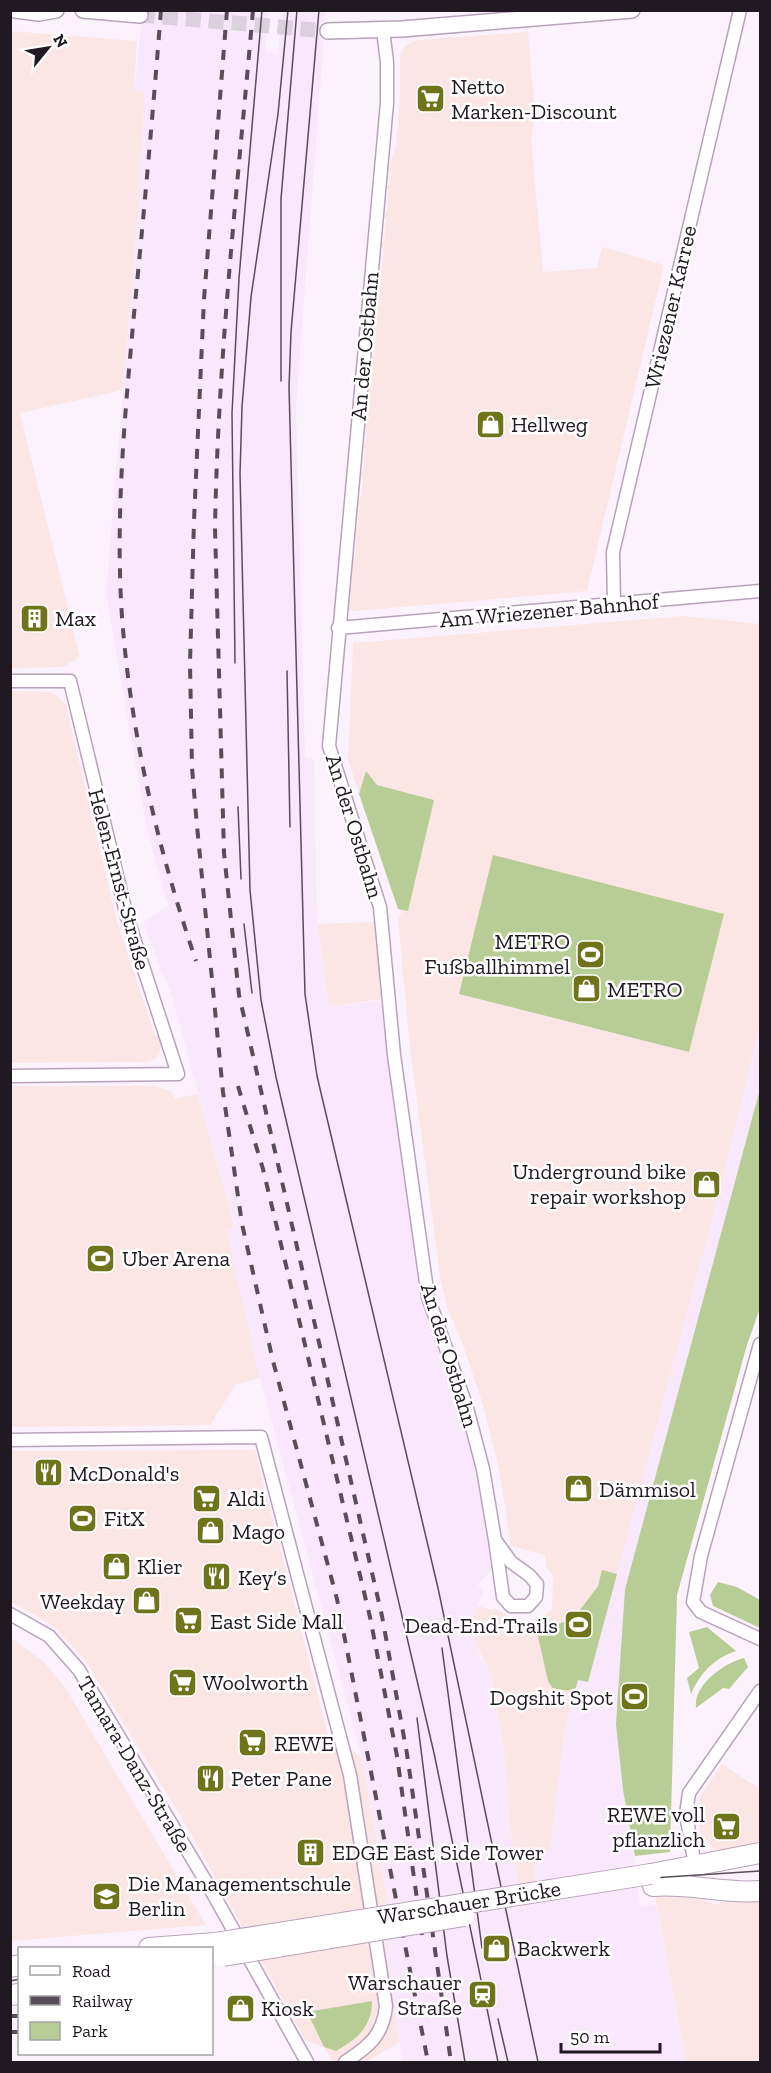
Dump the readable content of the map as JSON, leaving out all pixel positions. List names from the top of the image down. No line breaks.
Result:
{"streets":{"main road":["Warschauer Brücke"],"street":["Wriezener Karree","An der Ostbahn","Am Wriezener Bahnhof","Helen-Ernst-Straße","Tamara-Danz-Straße"]},"crossings":[["Wriezener Karree","Am Wriezener Bahnhof"],["An der Ostbahn","Am Wriezener Bahnhof"]],"places":{"supermarket":["Netto Marken-Discount","Aldi","East Side Mall","Woolworth","REWE","REWE voll pflanzlich"],"shop":["Hellweg","METRO","Underground bike repair workshop","Dämmisol","Mago","Klier","Weekday","Backwerk","Kiosk"],"building":["Max","EDGE East Side Tower"],"sports":["METRO Fußballhimmel","Uber Arena","FitX","Dead-End-Trails","Dogshit Spot"],"restaurant":["McDonald's","Key‘s","Peter Pane"],"school or university":["Die Managementschule Berlin"],"station":["Warschauer Straße"]},"legend":["Road","Railway","Park"],"scale_bar":"50 m","north":"top right"}
